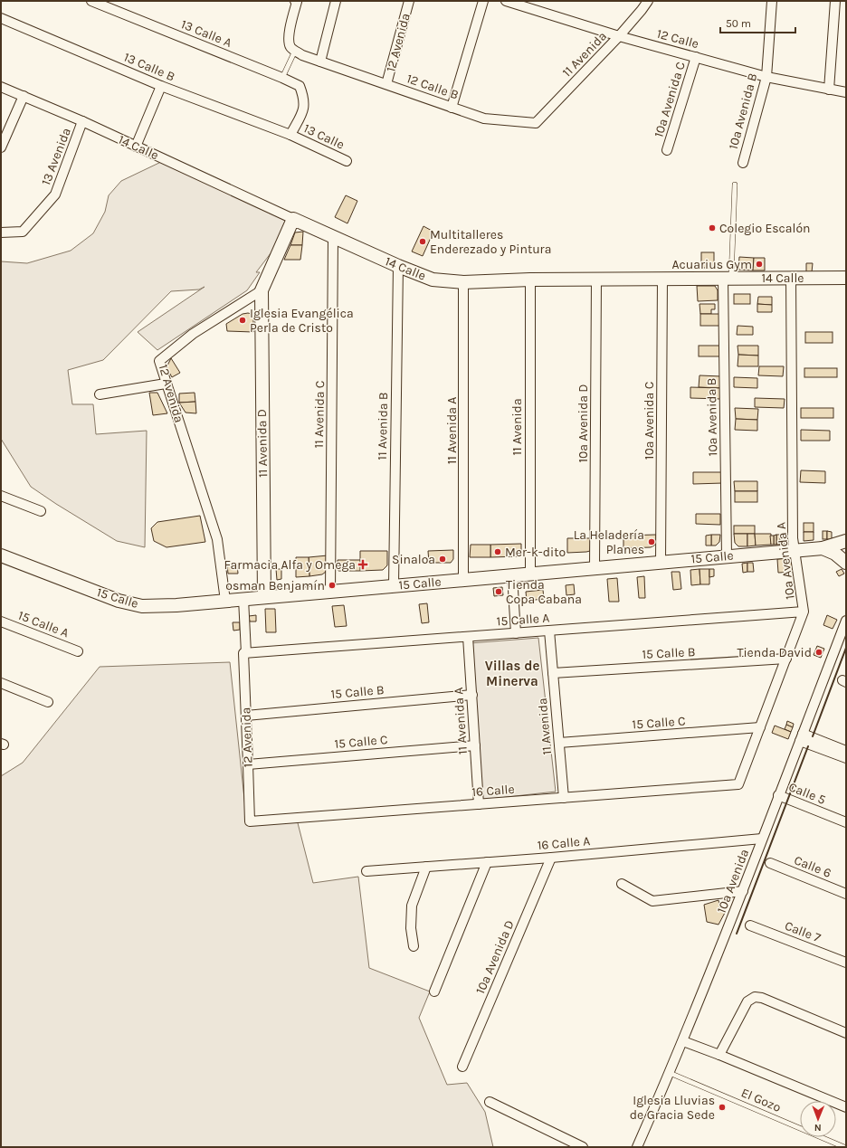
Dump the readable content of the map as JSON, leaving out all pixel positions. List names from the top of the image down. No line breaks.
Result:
{"streets":{"street":["13 Calle A","12 Calle","12 Avenida","11 Avenida","13 Calle B","12 Calle B","10a Avenida C","10a Avenida B","13 Calle","14 Calle","13 Avenida","11 Avenida C","10a Avenida D","11 Avenida B","11 Avenida A","11 Avenida D","15 Calle","10a Avenida A","15 Calle A","15 Calle B","15 Calle C","16 Calle","Calle 5","16 Calle A","Calle 6","10a Avenida","Calle 7"],"lane":["El Gozo"]},"crossings":[["13 Calle A","13 Calle B"],["13 Calle A","13 Calle"],["12 Calle","11 Avenida"],["12 Calle","10a Avenida C"],["12 Calle","10a Avenida B"],["12 Avenida","12 Calle B"],["12 Avenida","11 Avenida D"],["12 Avenida","15 Calle"],["12 Avenida","15 Calle A"],["12 Avenida","15 Calle B"],["12 Avenida","15 Calle C"],["12 Avenida","16 Calle"],["11 Avenida","12 Calle B"],["11 Avenida","14 Calle"],["11 Avenida","15 Calle"],["11 Avenida","15 Calle A"],["11 Avenida","15 Calle B"],["11 Avenida","15 Calle C"],["11 Avenida","16 Calle"],["13 Calle B","13 Calle"],["10a Avenida C","14 Calle"],["10a Avenida C","15 Calle"],["10a Avenida B","14 Calle"],["10a Avenida B","15 Calle"],["14 Calle","13 Avenida"],["14 Calle","11 Avenida C"],["14 Calle","10a Avenida D"],["14 Calle","11 Avenida B"],["14 Calle","11 Avenida A"],["14 Calle","10a Avenida A"],["11 Avenida C","15 Calle"],["10a Avenida D","15 Calle"],["10a Avenida D","16 Calle A"],["11 Avenida B","15 Calle"],["11 Avenida A","15 Calle"],["11 Avenida A","15 Calle A"],["11 Avenida A","15 Calle B"],["11 Avenida A","15 Calle C"],["11 Avenida A","16 Calle"],["11 Avenida D","15 Calle"],["15 Calle","10a Avenida A"],["10a Avenida A","15 Calle A"],["10a Avenida A","15 Calle B"],["10a Avenida A","15 Calle C"],["10a Avenida A","16 Calle"],["Calle 5","10a Avenida"],["16 Calle A","10a Avenida"],["10a Avenida","El Gozo"]],"districts":["Villas de Minerva"],"places":{"other":["Colegio Escalón","Multitalleres Enderezado y Pintura","Acuarius Gym","Iglesia Evangélica Perla de Cristo","La Heladería Planes","Mer-k-dito","Sinaloa","osman Benjamín","Tienda Copa Cabana","Tienda David","Iglesia Lluvias de Gracia Sede"],"health":["Farmacia Alfa y Omega"]},"scale_bar":"50 m","north":"bottom"}
